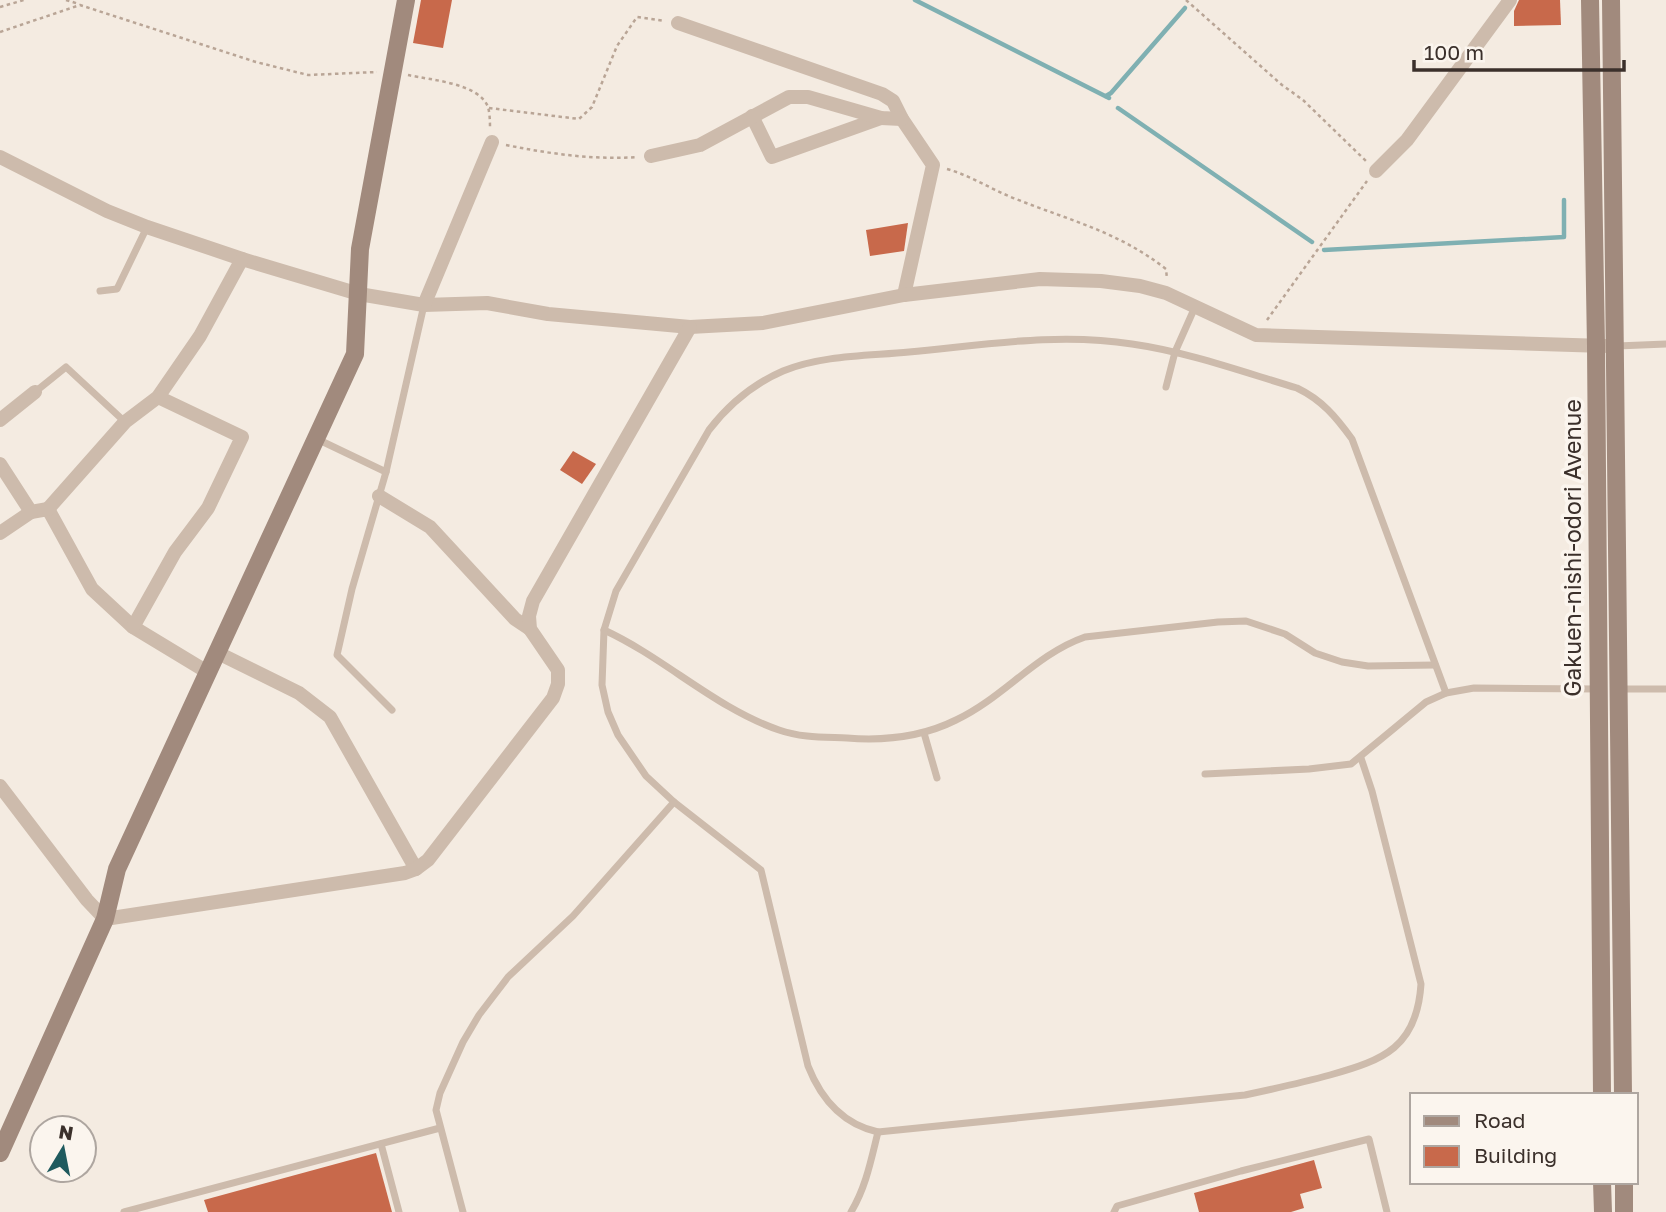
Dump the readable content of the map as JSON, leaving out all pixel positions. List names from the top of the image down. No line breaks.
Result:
{"streets":{"main road":["Gakuen-nishi-odori Avenue"]},"legend":["Road","Building"],"scale_bar":"100 m","north":"top"}
